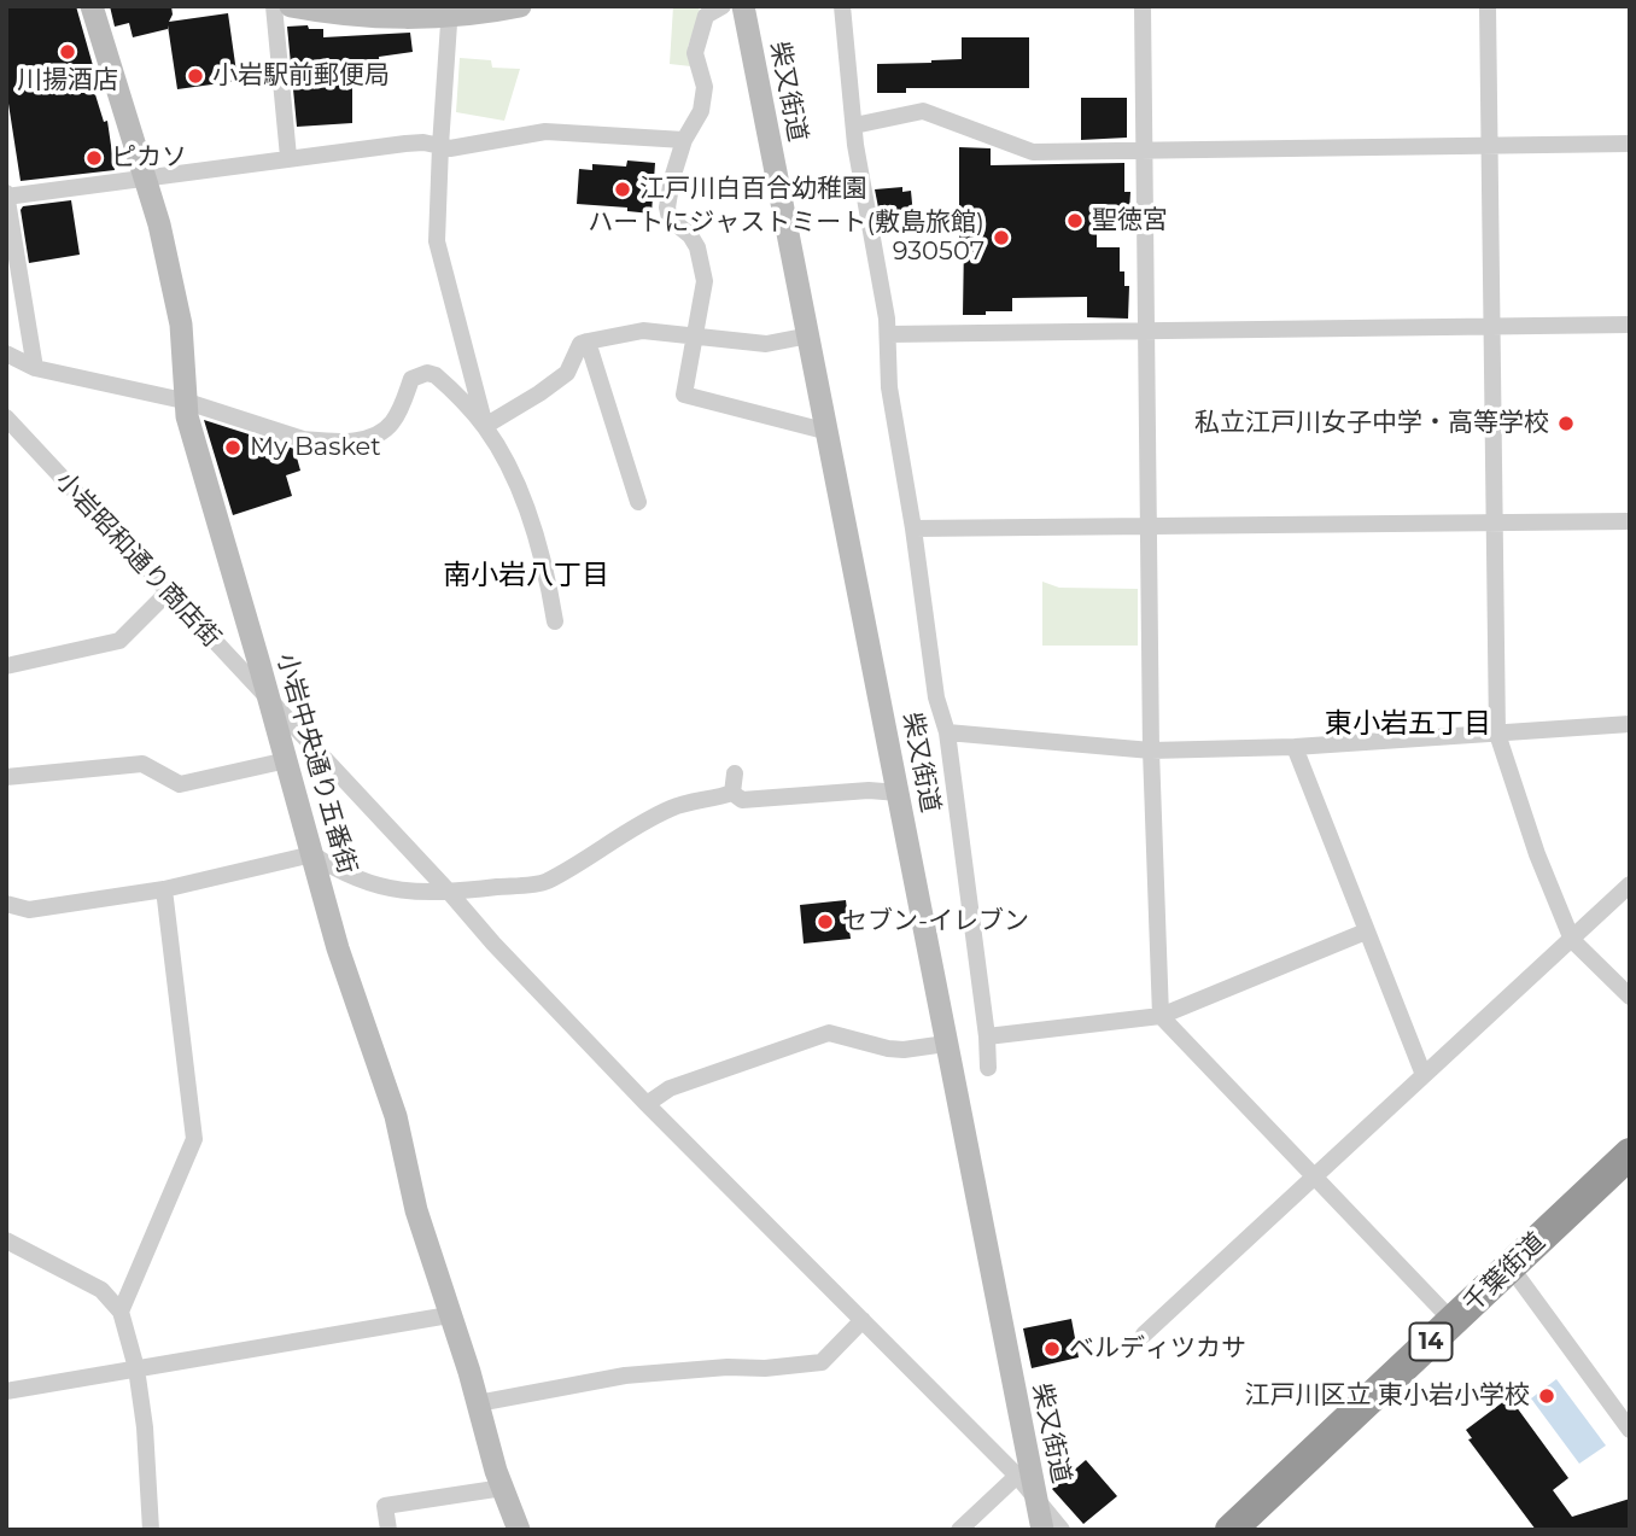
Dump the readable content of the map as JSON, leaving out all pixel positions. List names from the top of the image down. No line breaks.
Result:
{"streets":{"highway":["千葉街道","14"],"street":["柴又街道","小岩昭和通り商店街","小岩中央通り五番街"]},"crossings":[["柴又街道","小岩昭和通り商店街"],["小岩昭和通り商店街","小岩中央通り五番街"]],"districts":["南小岩八丁目","東小岩五丁目"],"places":["川揚酒店","小岩駅前郵便局","ピカソ","江戸川白百合幼稚園","聖徳宮","ハートにジャストミート(敷島旅館) 930507","私立江戸川女子中学・高等学校","My Basket","セブン-イレブン","ベルディツカサ","江戸川区立 東小岩小学校"]}
